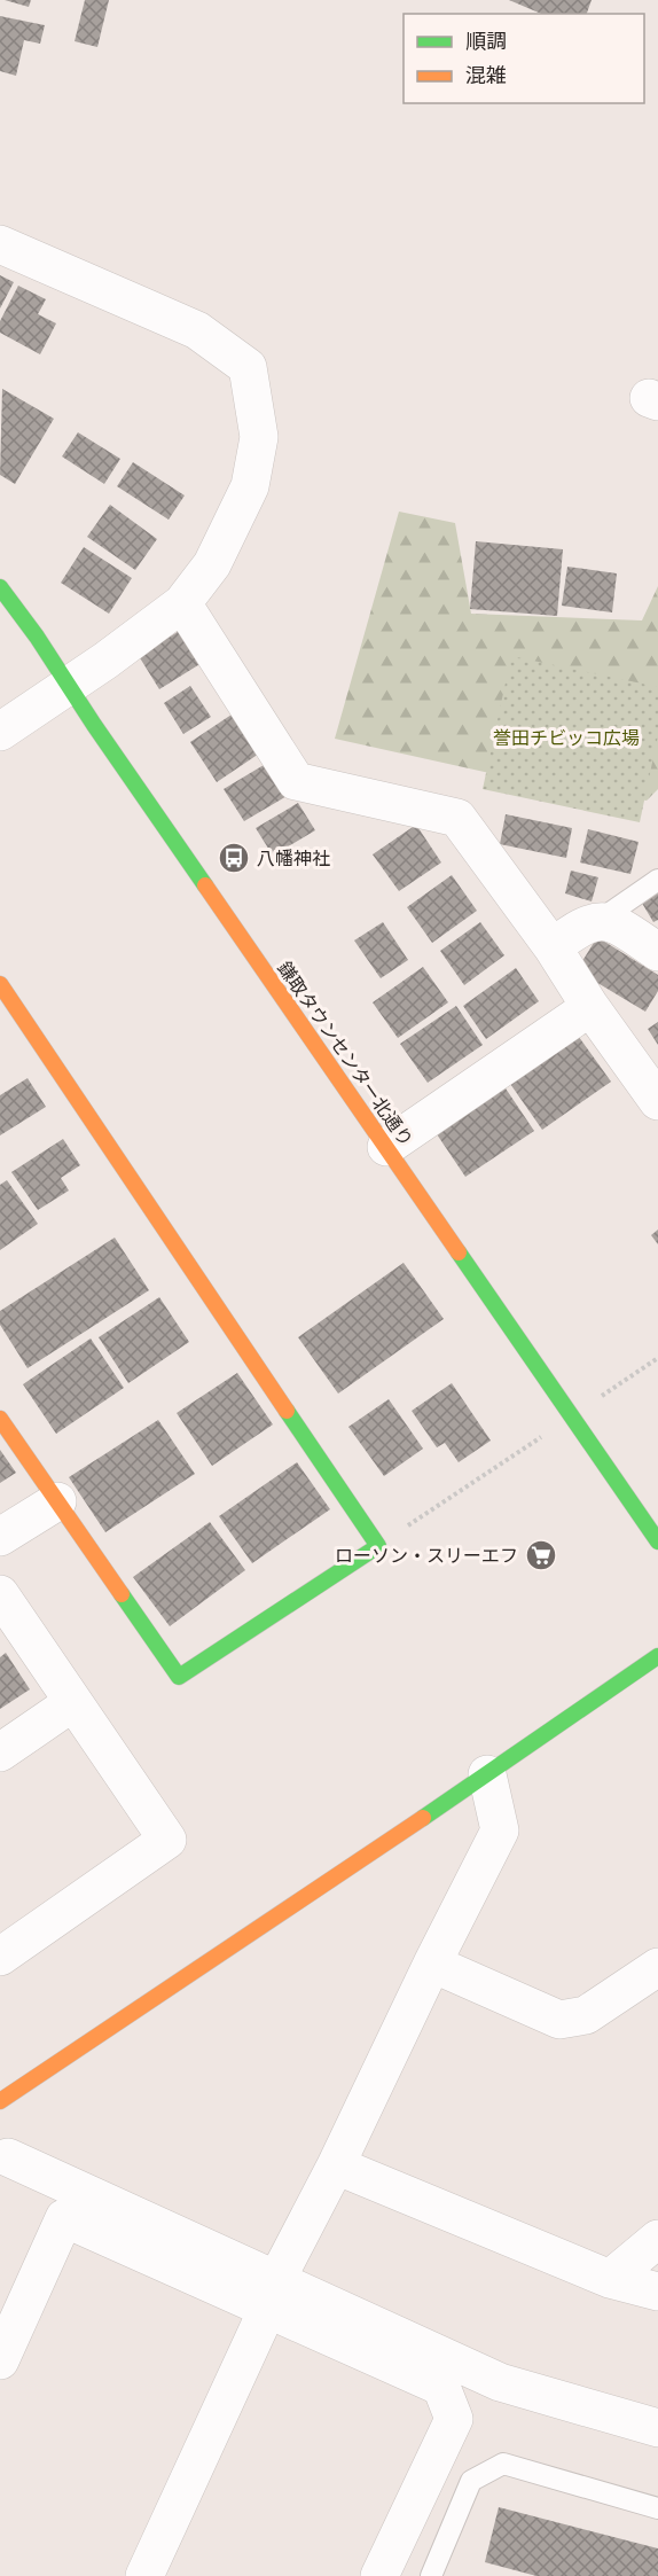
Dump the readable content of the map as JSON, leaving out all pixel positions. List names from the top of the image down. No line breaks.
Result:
{"streets":{"street":["鎌取タウンセンター北通り"]},"parks":["誉田チビッコ広場"],"places":{"bus stop":["八幡神社"],"supermarket":["ローソン・スリーエフ"]},"legend":["順調","混雑"]}
